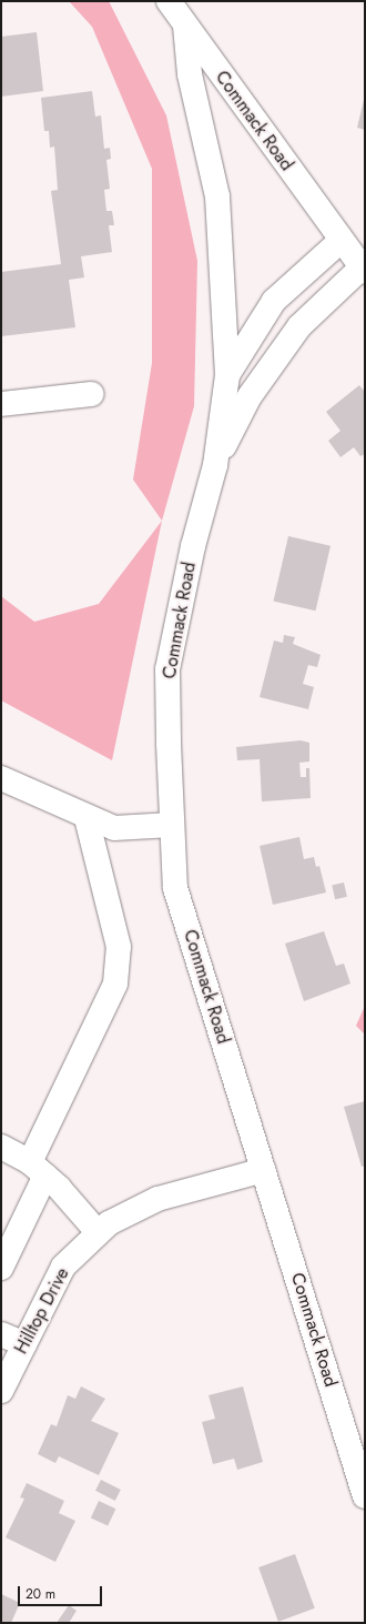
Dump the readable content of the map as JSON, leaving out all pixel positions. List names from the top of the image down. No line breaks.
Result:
{"streets":{"street":["Commack Road","Hilltop Drive"]},"crossings":[["Commack Road","Hilltop Drive"]],"scale_bar":"20 m"}
